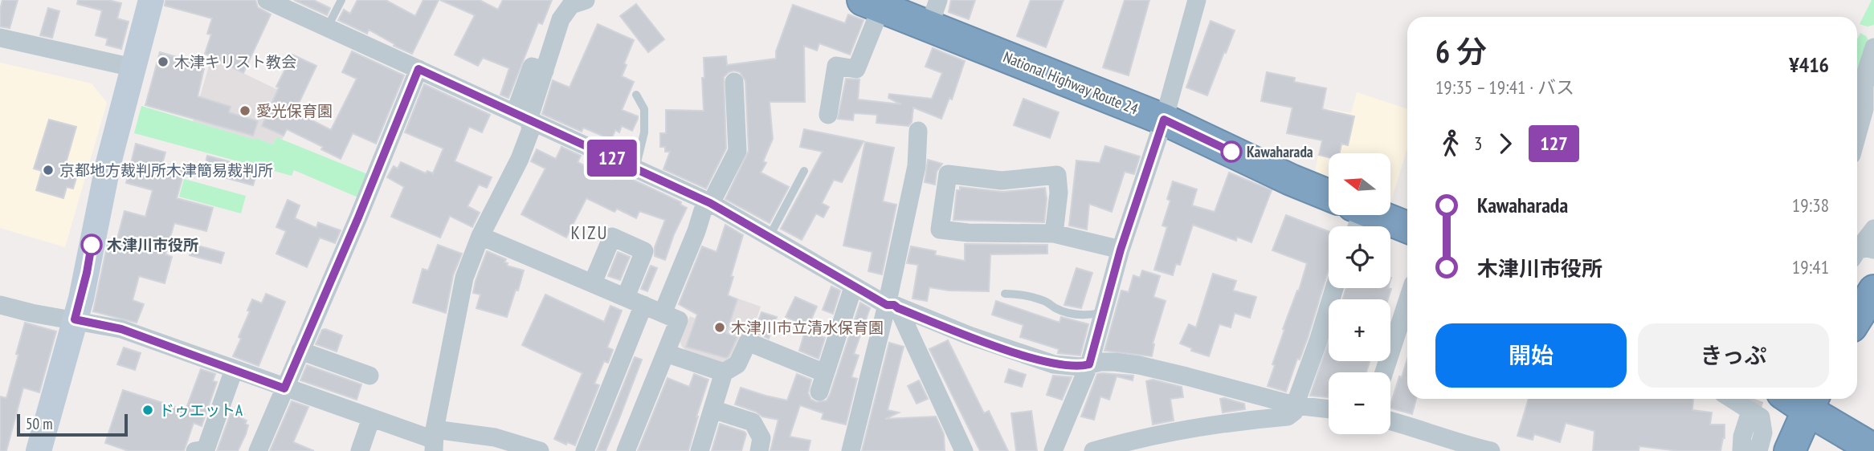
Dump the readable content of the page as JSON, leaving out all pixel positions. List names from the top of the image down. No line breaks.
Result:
{"streets":{"highway":["National Highway Route 24"]},"districts":["KIZU"],"places":["木津キリスト教会","愛光保育園","Kawaharada","京都地方裁判所木津簡易裁判所","木津川市役所","木津川市立清水保育園","ドゥエットA"],"lines":["bus line 127"],"scale_bar":"50 m","north":"left","page":{"on_map":"127","heading":["6 分","19:35 – 19:41 · バス","¥416"],"legs":["3","127"],"map_buttons":["+","−"],"list":[{"name":"Kawaharada","value":"19:38"},{"name":"木津川市役所","value":"19:41"}],"buttons":["開始","きっぷ"],"scale":"50 m"}}
